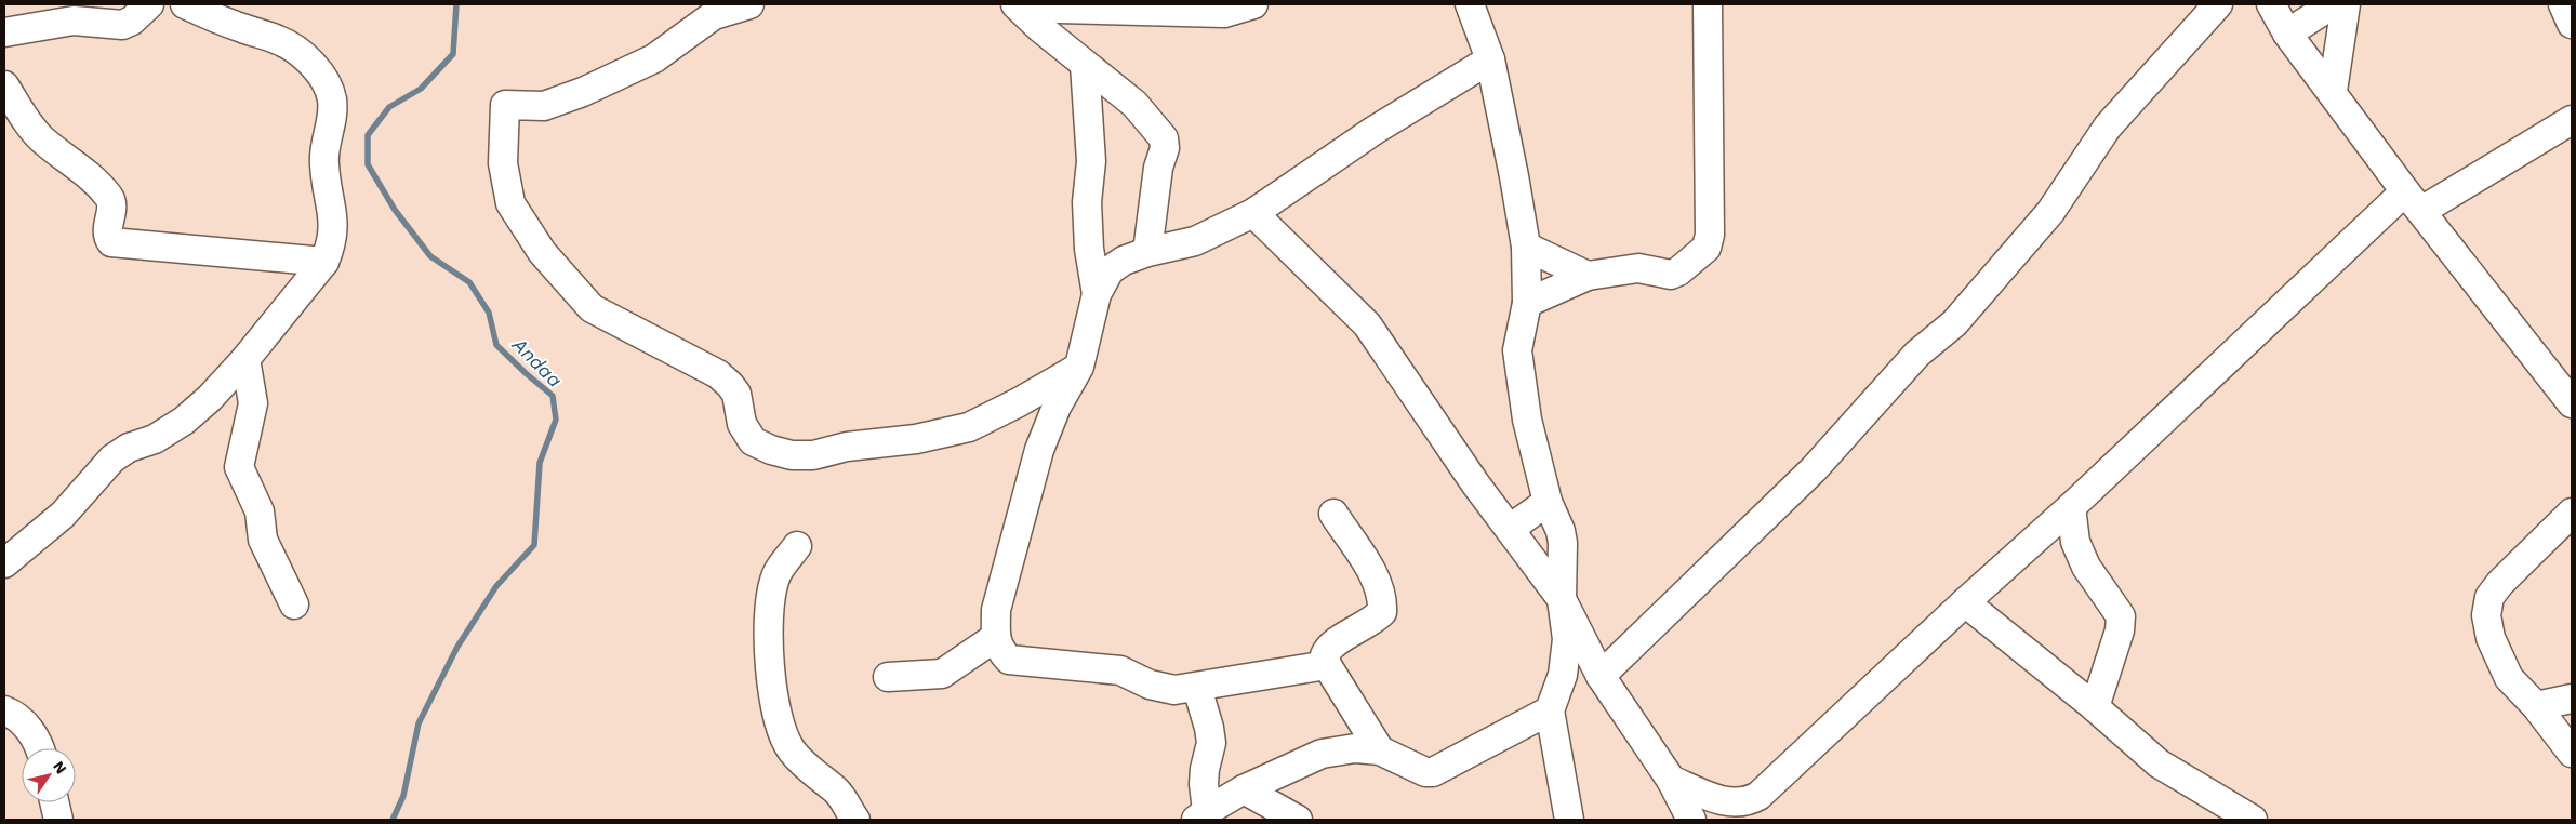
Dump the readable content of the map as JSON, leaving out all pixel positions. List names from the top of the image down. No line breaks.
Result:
{"water":["Andaa"],"north":"top right"}
